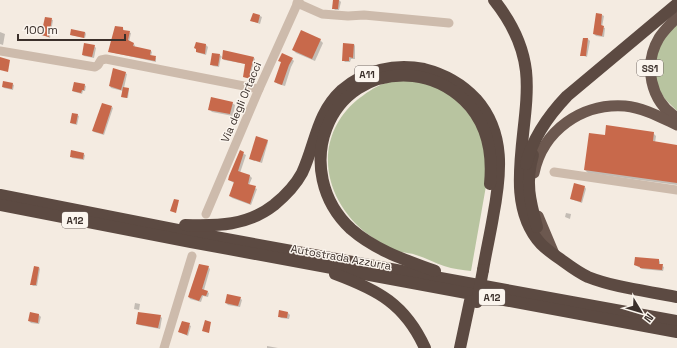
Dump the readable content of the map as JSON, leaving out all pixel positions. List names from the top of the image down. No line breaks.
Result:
{"streets":{"highway":["SS1","A11","A12","Autostrada Azzurra"],"street":["Via degli Ortacci"]},"crossings":[["A11","Autostrada Azzurra"]],"scale_bar":"100 m","north":"bottom right"}
